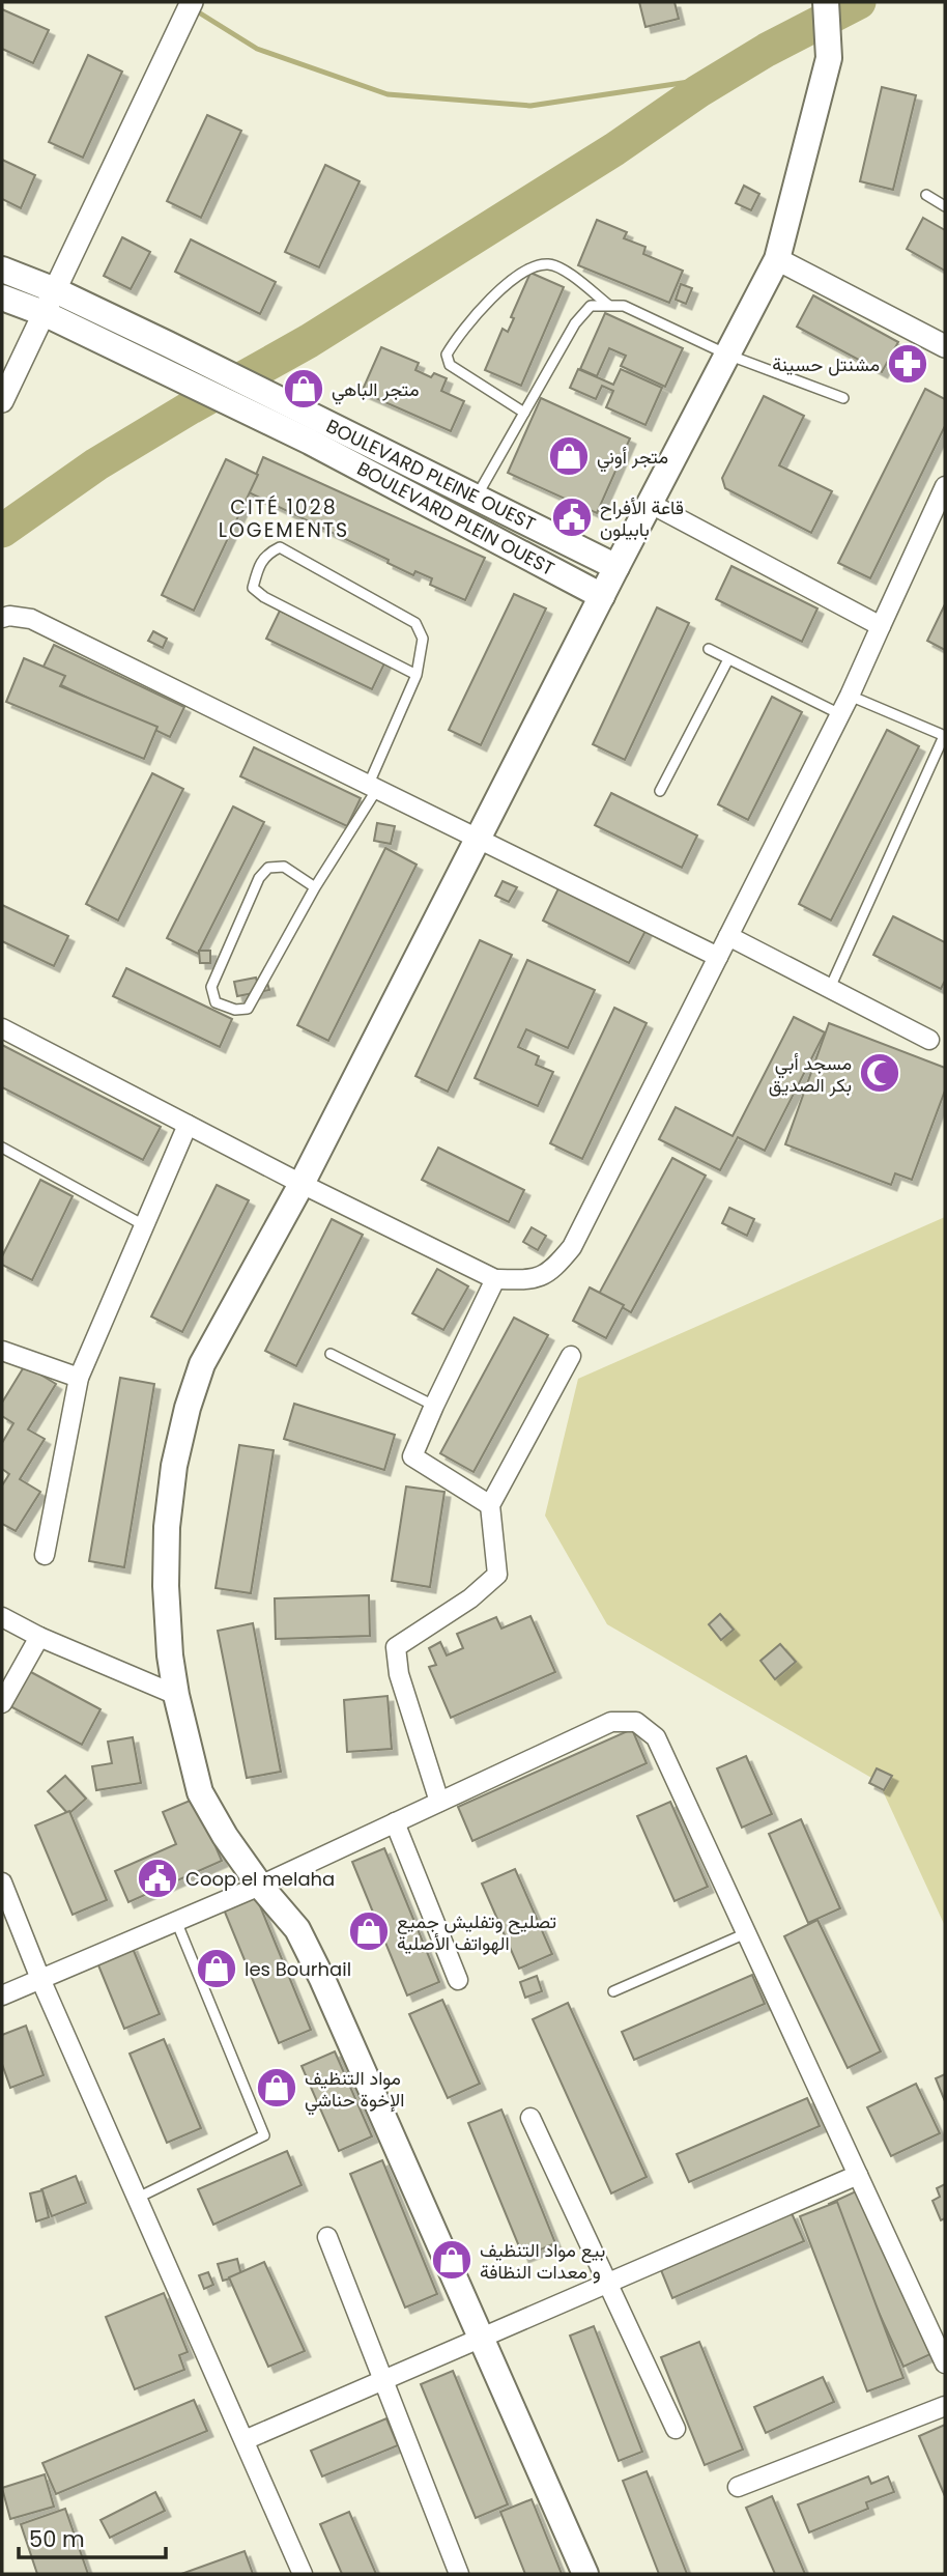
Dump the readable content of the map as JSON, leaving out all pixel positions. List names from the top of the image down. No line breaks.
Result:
{"streets":{"main road":["BOULEVARD PLEINE OUEST","BOULEVARD PLEIN OUEST"]},"crossings":[["BOULEVARD PLEINE OUEST","BOULEVARD PLEIN OUEST"]],"districts":["CITÉ 1028 LOGEMENTS"],"places":{"pharmacy":["مشنتل حسينة"],"shop":["متجر الباهي","متجر أوني","تصليح وتفليش جميع الهواتف الأصلية","les Bourhail","مواد التنظيف الإخوة حناشي","بيع مواد التنظيف و معدات النظافة"],"public building":["قاعة الأفراح بابيلون","Coop el melaha"],"mosque":["مسجد أبي بكر الصديق"]},"scale_bar":"50 m"}
